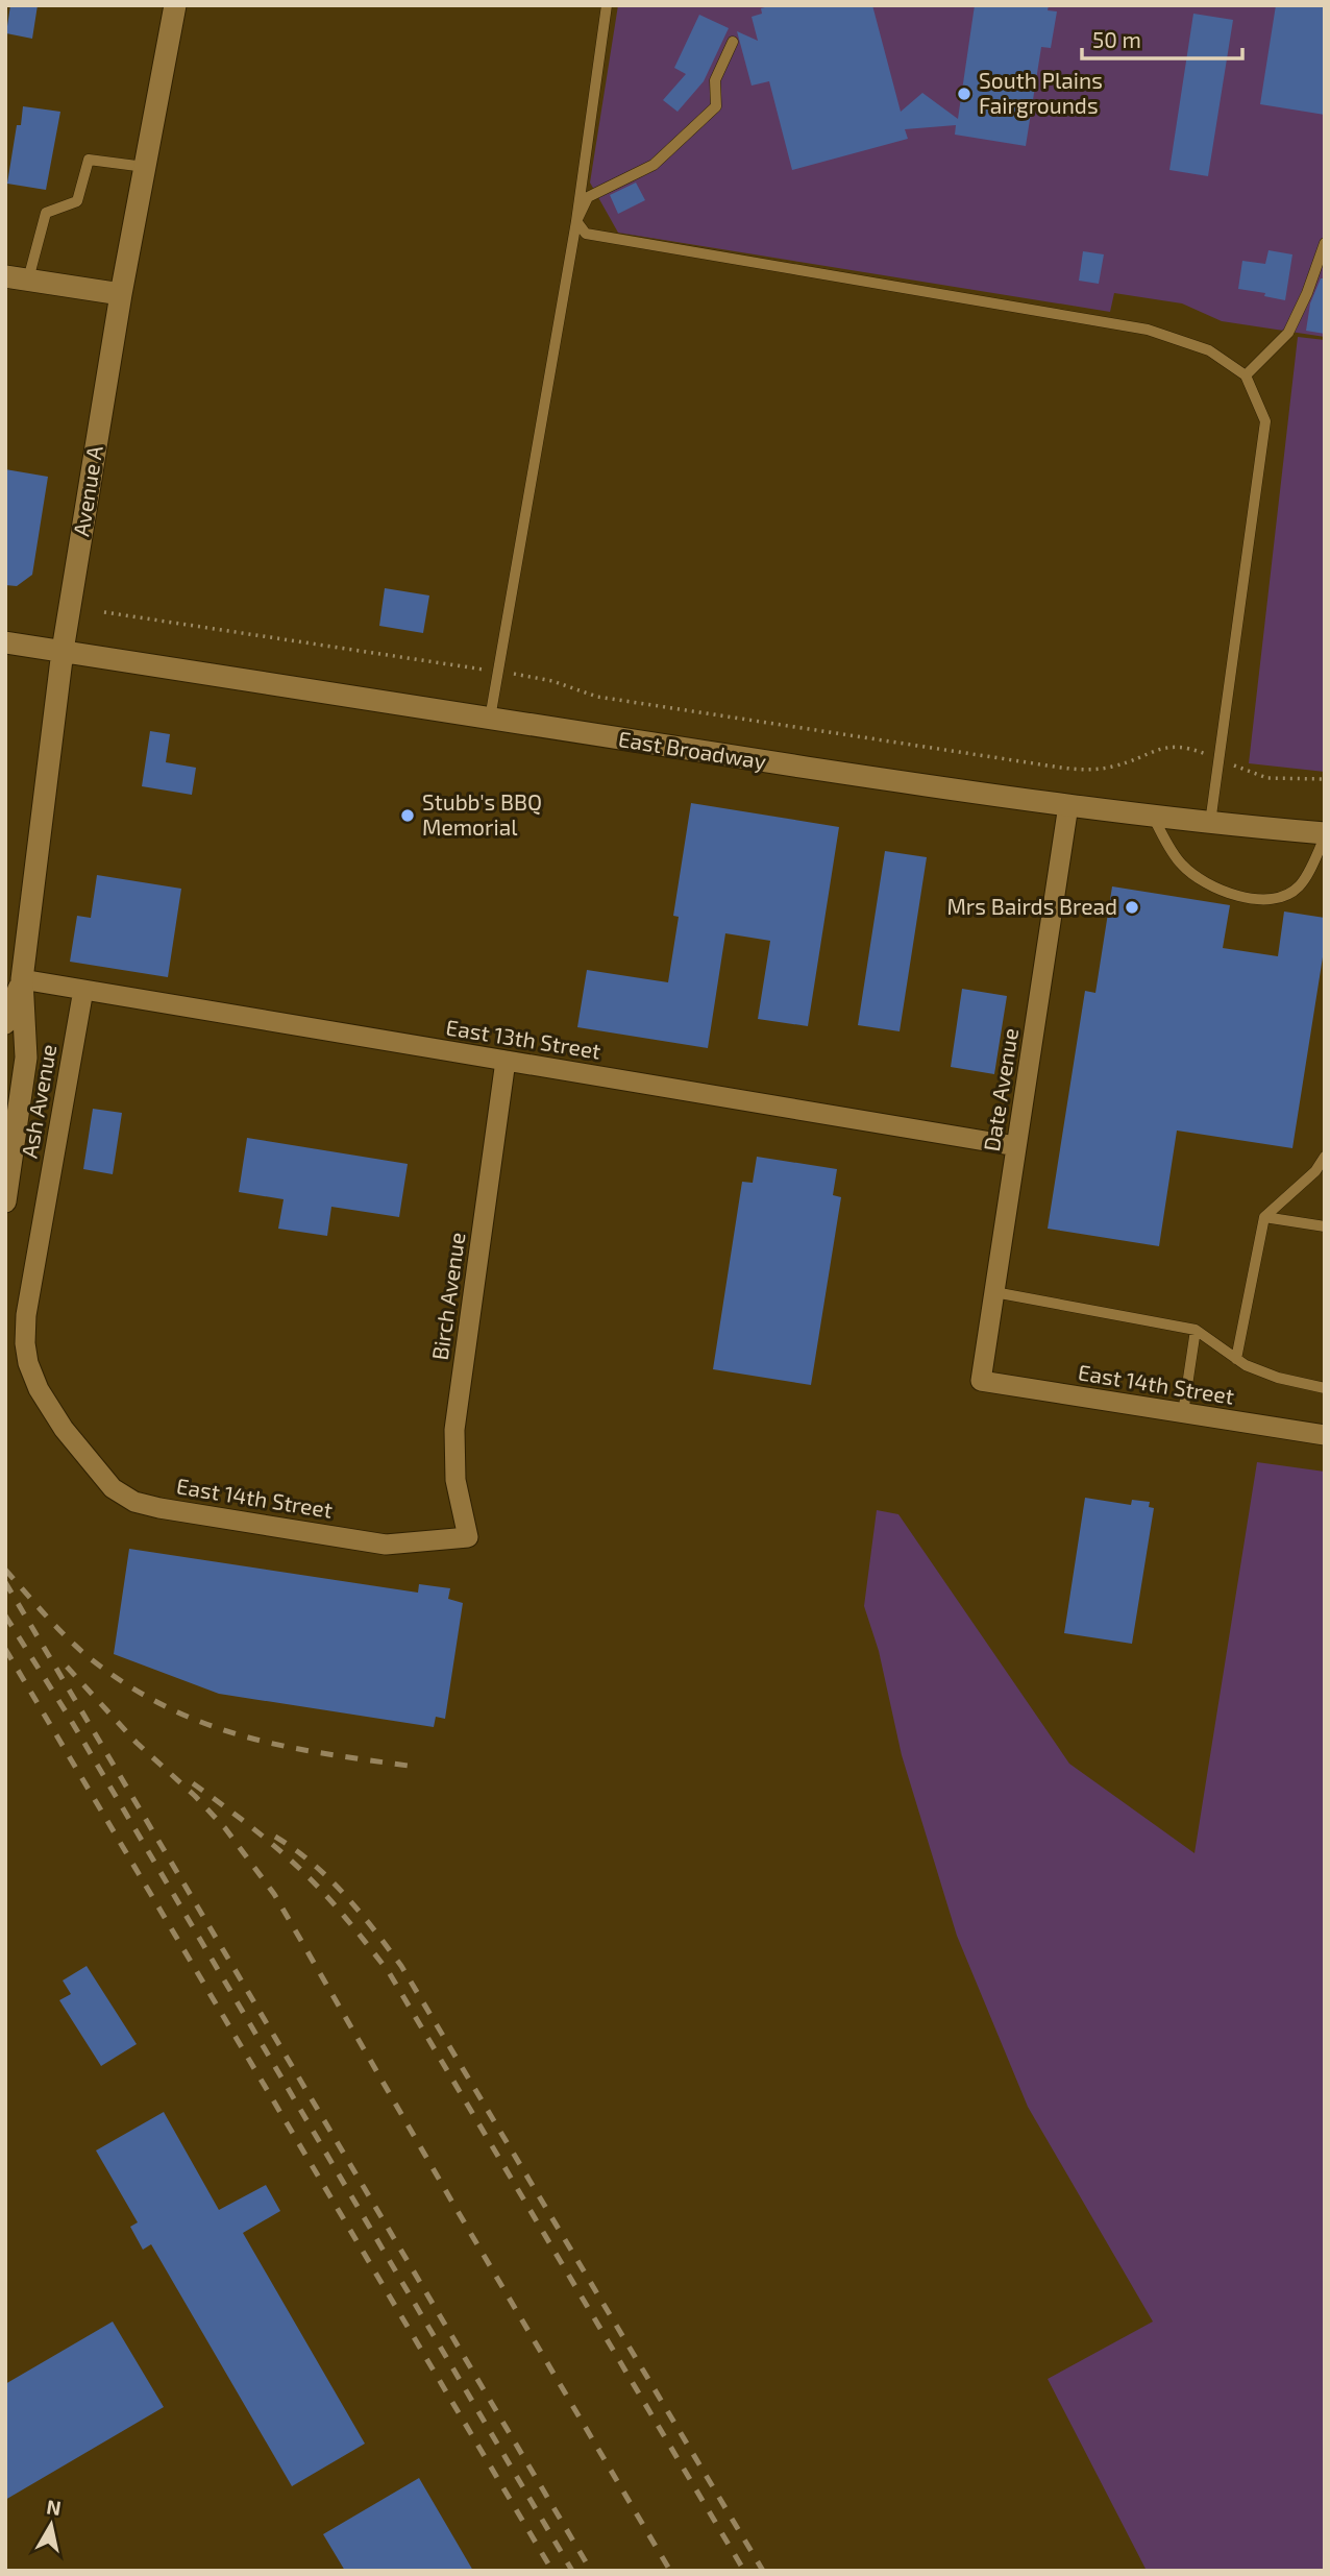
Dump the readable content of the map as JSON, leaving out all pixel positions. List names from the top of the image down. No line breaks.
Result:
{"streets":{"main road":["Avenue A","East Broadway"],"street":["East 13th Street","Date Avenue","Ash Avenue","Birch Avenue","East 14th Street"]},"crossings":[["Avenue A","East Broadway"],["Avenue A","East 13th Street"],["East Broadway","Date Avenue"],["East 13th Street","Date Avenue"],["East 13th Street","Ash Avenue"],["East 13th Street","Birch Avenue"],["Date Avenue","East 14th Street"],["Ash Avenue","East 14th Street"],["Birch Avenue","East 14th Street"]],"places":["South Plains Fairgrounds","Stubb's BBQ Memorial","Mrs Bairds Bread"],"scale_bar":"50 m","north":"top"}
